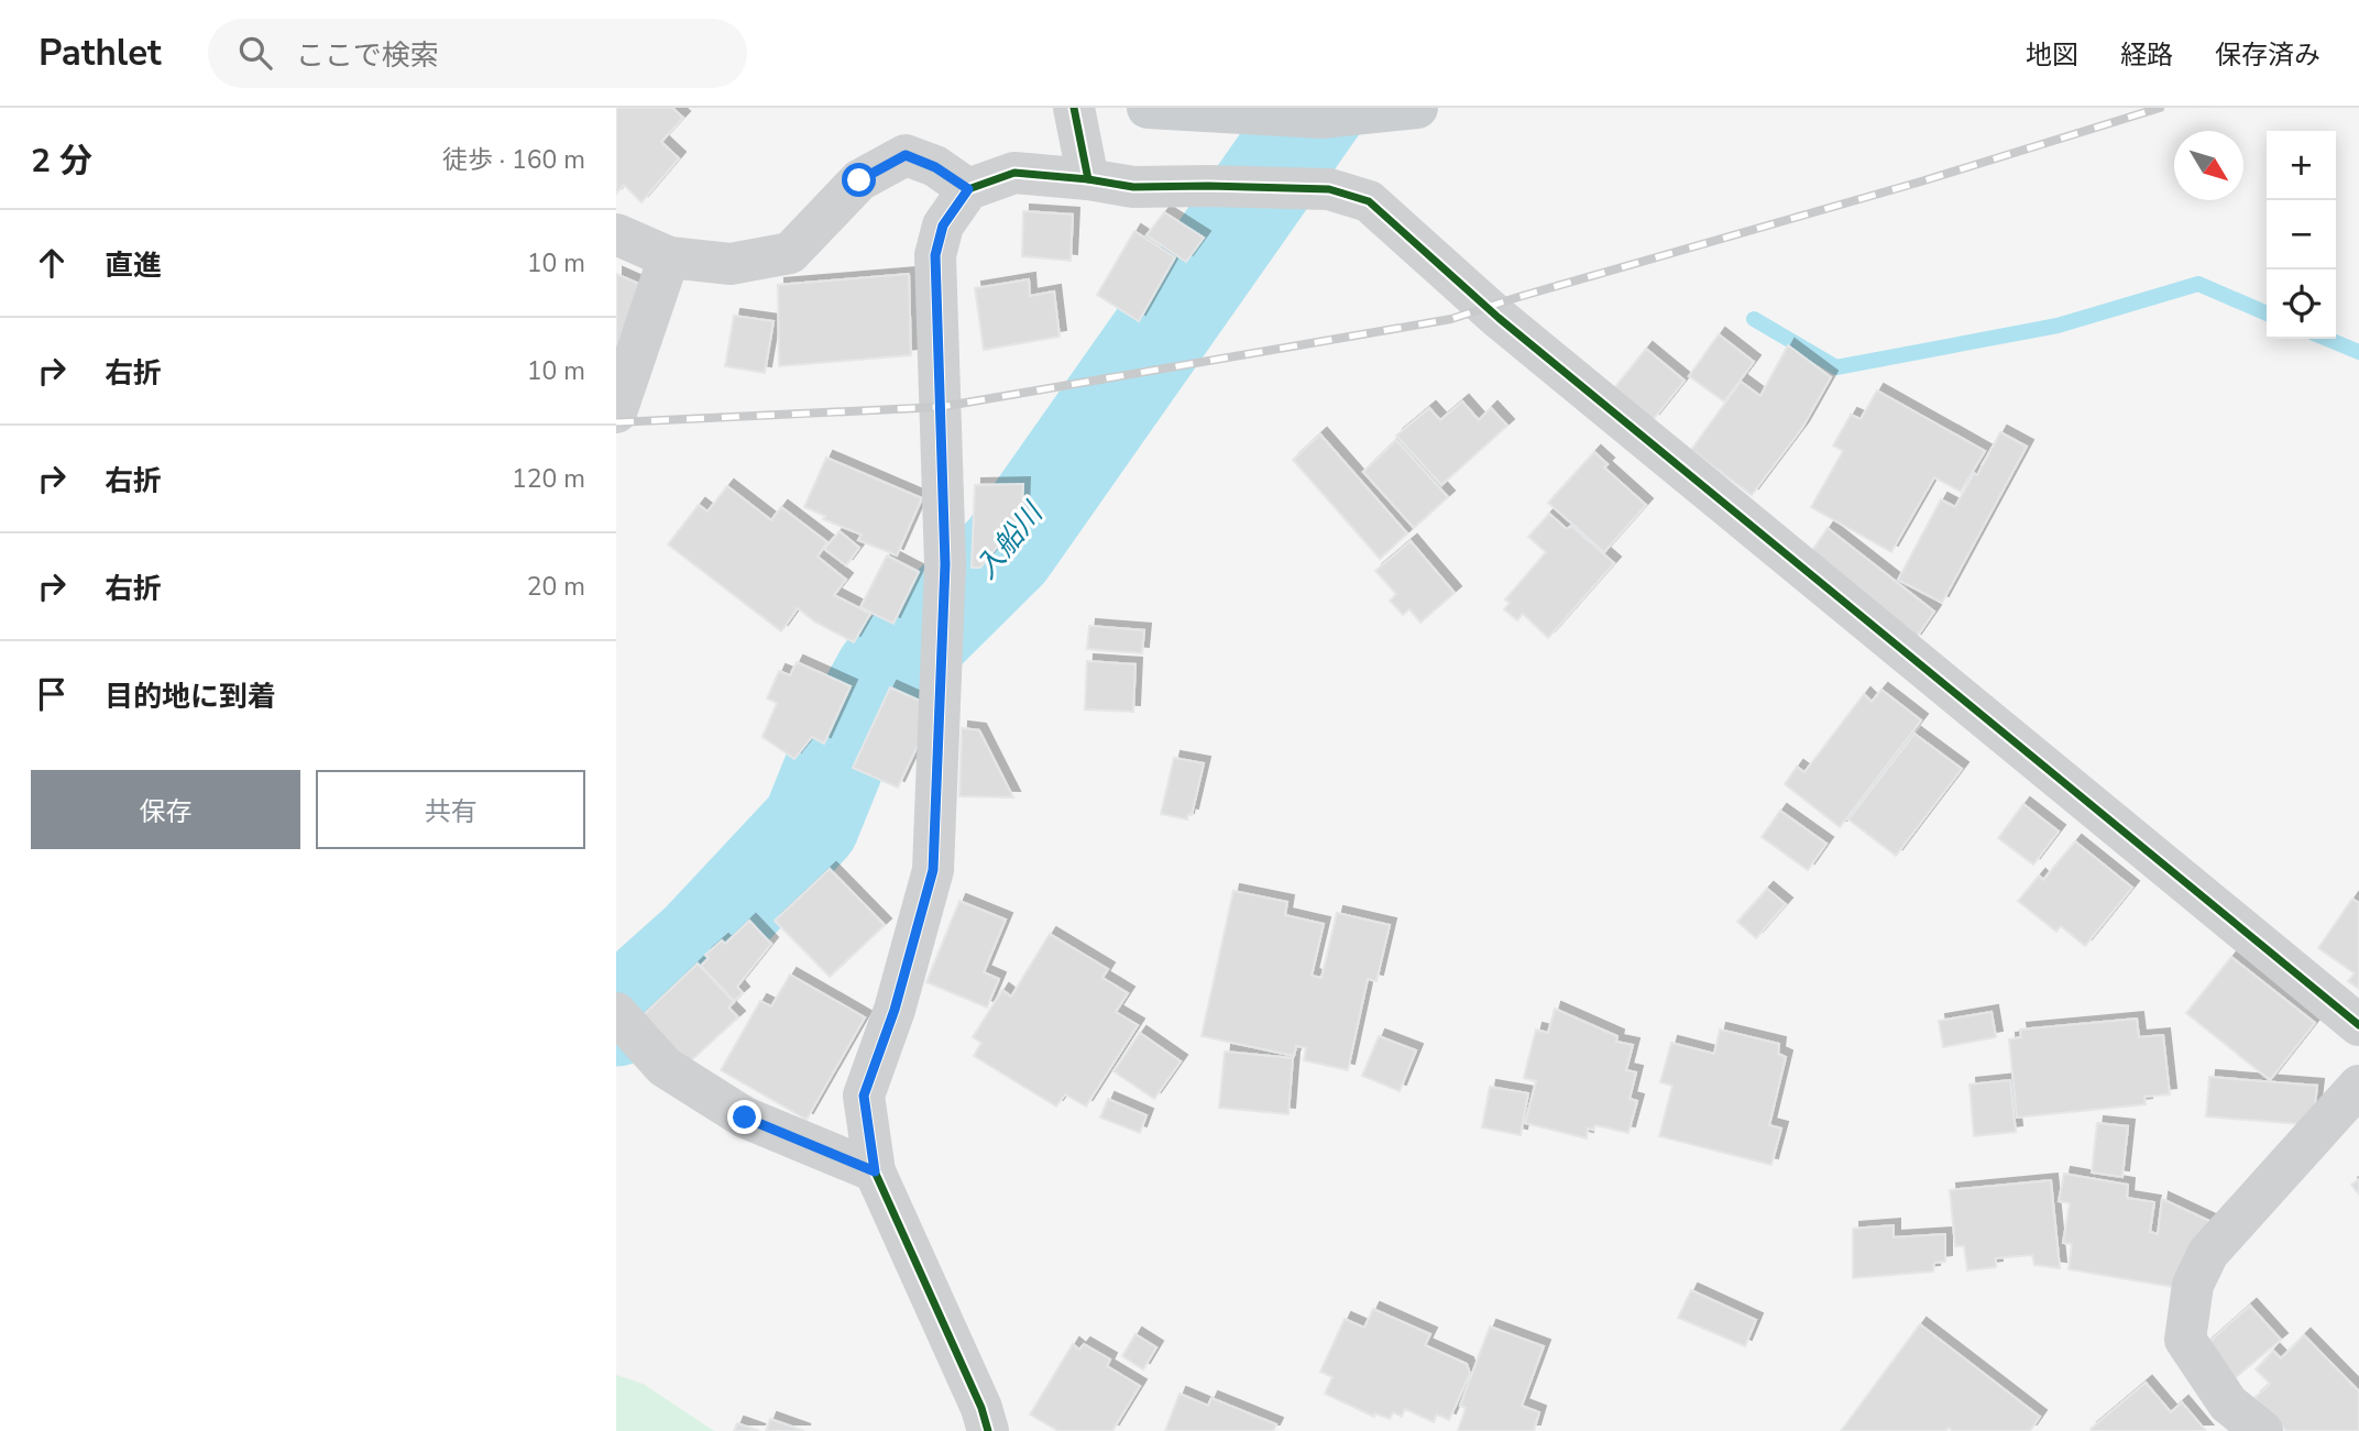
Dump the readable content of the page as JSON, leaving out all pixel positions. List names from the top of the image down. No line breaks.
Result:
{"water":["入船川"],"north":"bottom right","page":{"header":"Pathlet","search":"ここで検索","nav":["地図","経路","保存済み"],"heading":["2 分","徒歩 · 160 m"],"map_buttons":["+","−"],"list":[["直進","10 m"],["右折","10 m"],["右折","120 m"],["右折","20 m"],"目的地に到着"],"buttons":["保存","共有"]}}
